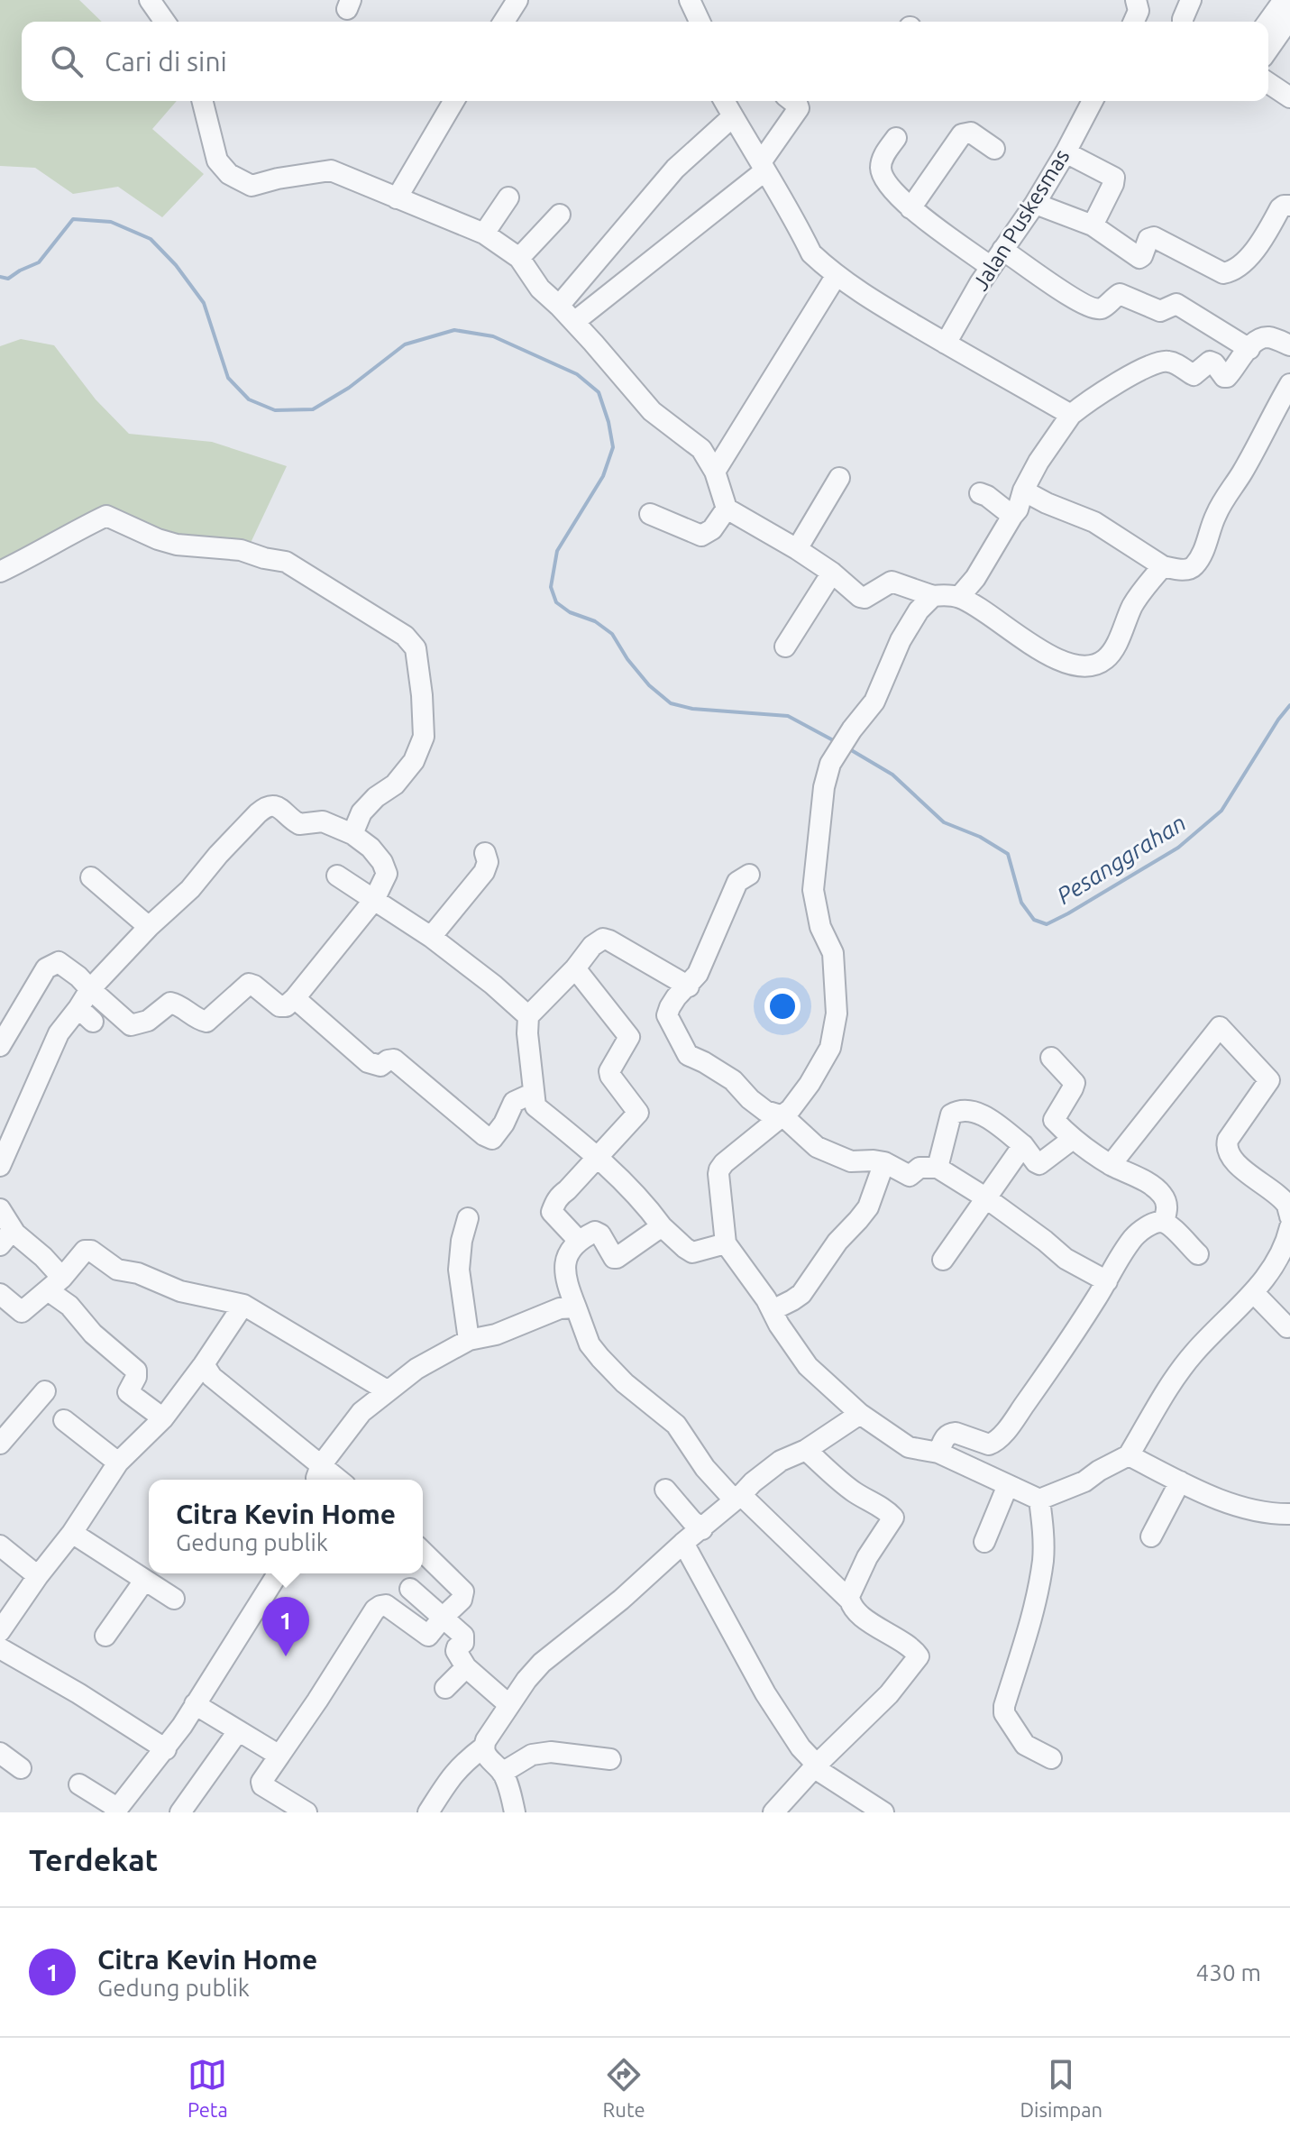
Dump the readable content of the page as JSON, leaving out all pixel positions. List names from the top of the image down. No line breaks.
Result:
{"streets":{"street":["Jalan Puskesmas"]},"water":["Pesanggrahan"],"page":{"search":"Cari di sini","popup":["Citra Kevin Home","Gedung publik"],"pins":"1","heading":"Terdekat","list":[{"mark":"1","name":"Citra Kevin Home","note":"Gedung publik","value":"430 m"}],"nav":["Peta","Rute","Disimpan"]}}
